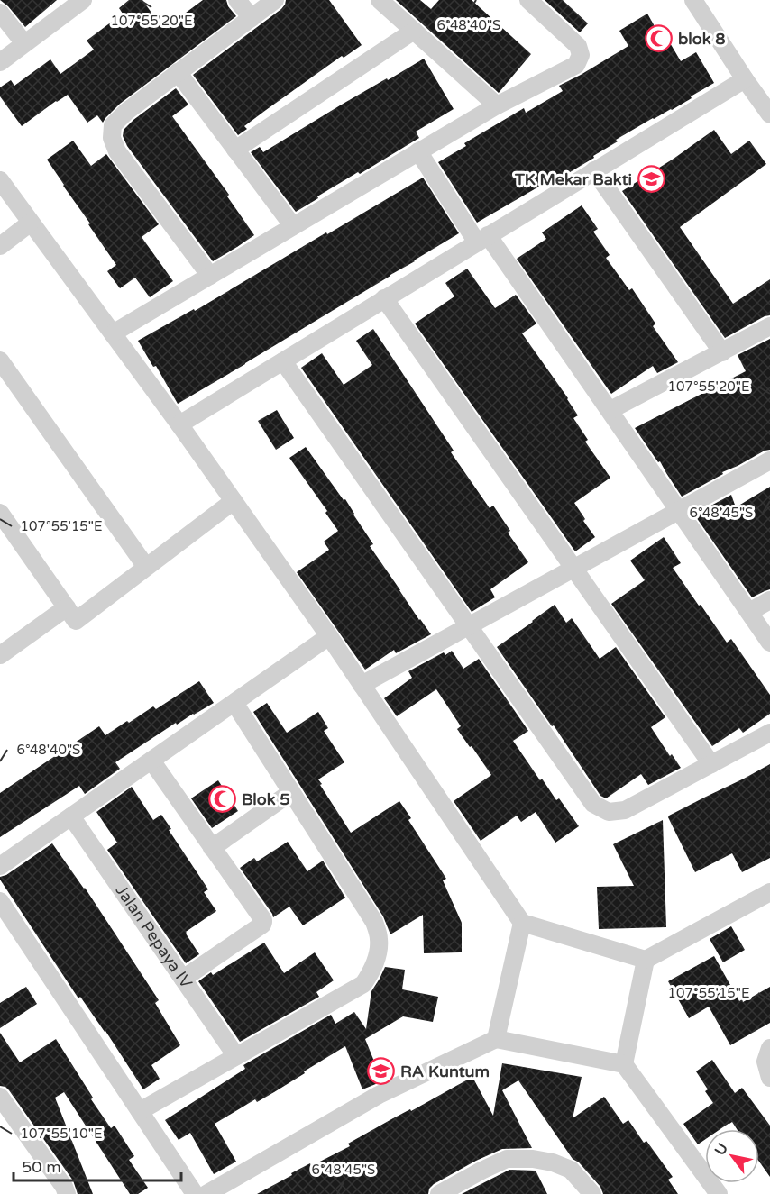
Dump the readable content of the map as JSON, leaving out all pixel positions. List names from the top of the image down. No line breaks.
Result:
{"streets":{"street":["Jalan Pepaya IV"]},"places":{"mosque":["blok 8","Blok 5"],"school or university":["TK Mekar Bakti","RA Kuntum"]},"scale_bar":"50 m","north":"top left","coordinates":["107°55'20\"E","6°48'40\"S","6°48'45\"S","107°55'15\"E","107°55'10\"E"]}
